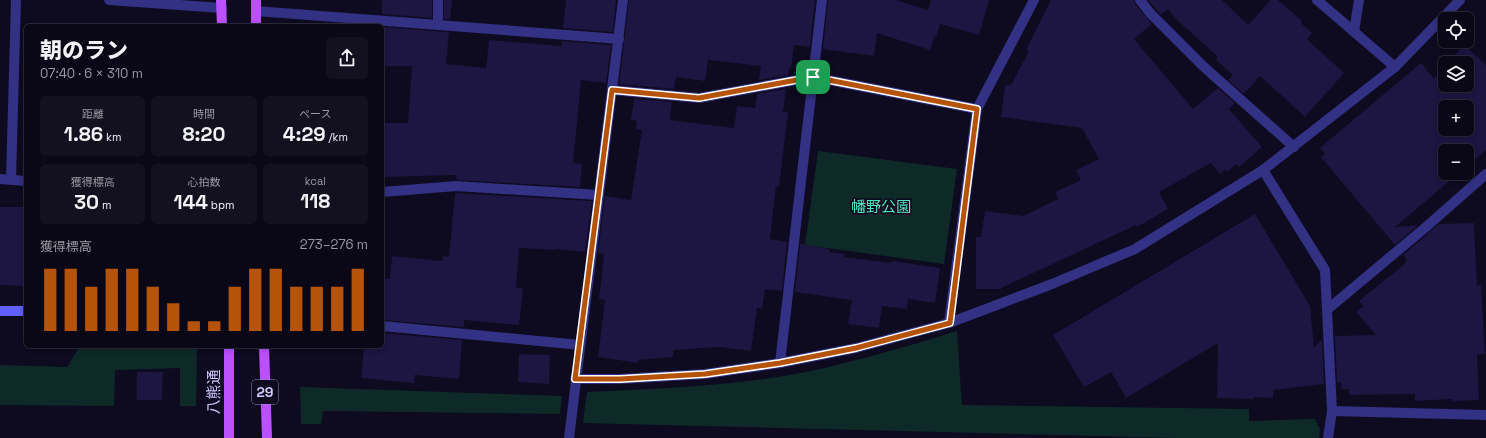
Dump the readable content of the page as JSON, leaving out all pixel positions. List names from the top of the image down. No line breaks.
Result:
{"streets":{"main road":["八熊通","29"]},"parks":["幡野公園"],"page":{"map_buttons":["+","−"],"heading":["朝のラン","07:40 · 6 × 310 m"],"stats":[["距離","1.86 km"],["時間","8:20"],["ペース","4:29 /km"],["獲得標高","30 m"],["心拍数","144 bpm"],["kcal","118"]],"chart":["獲得標高","273–276 m"]}}
